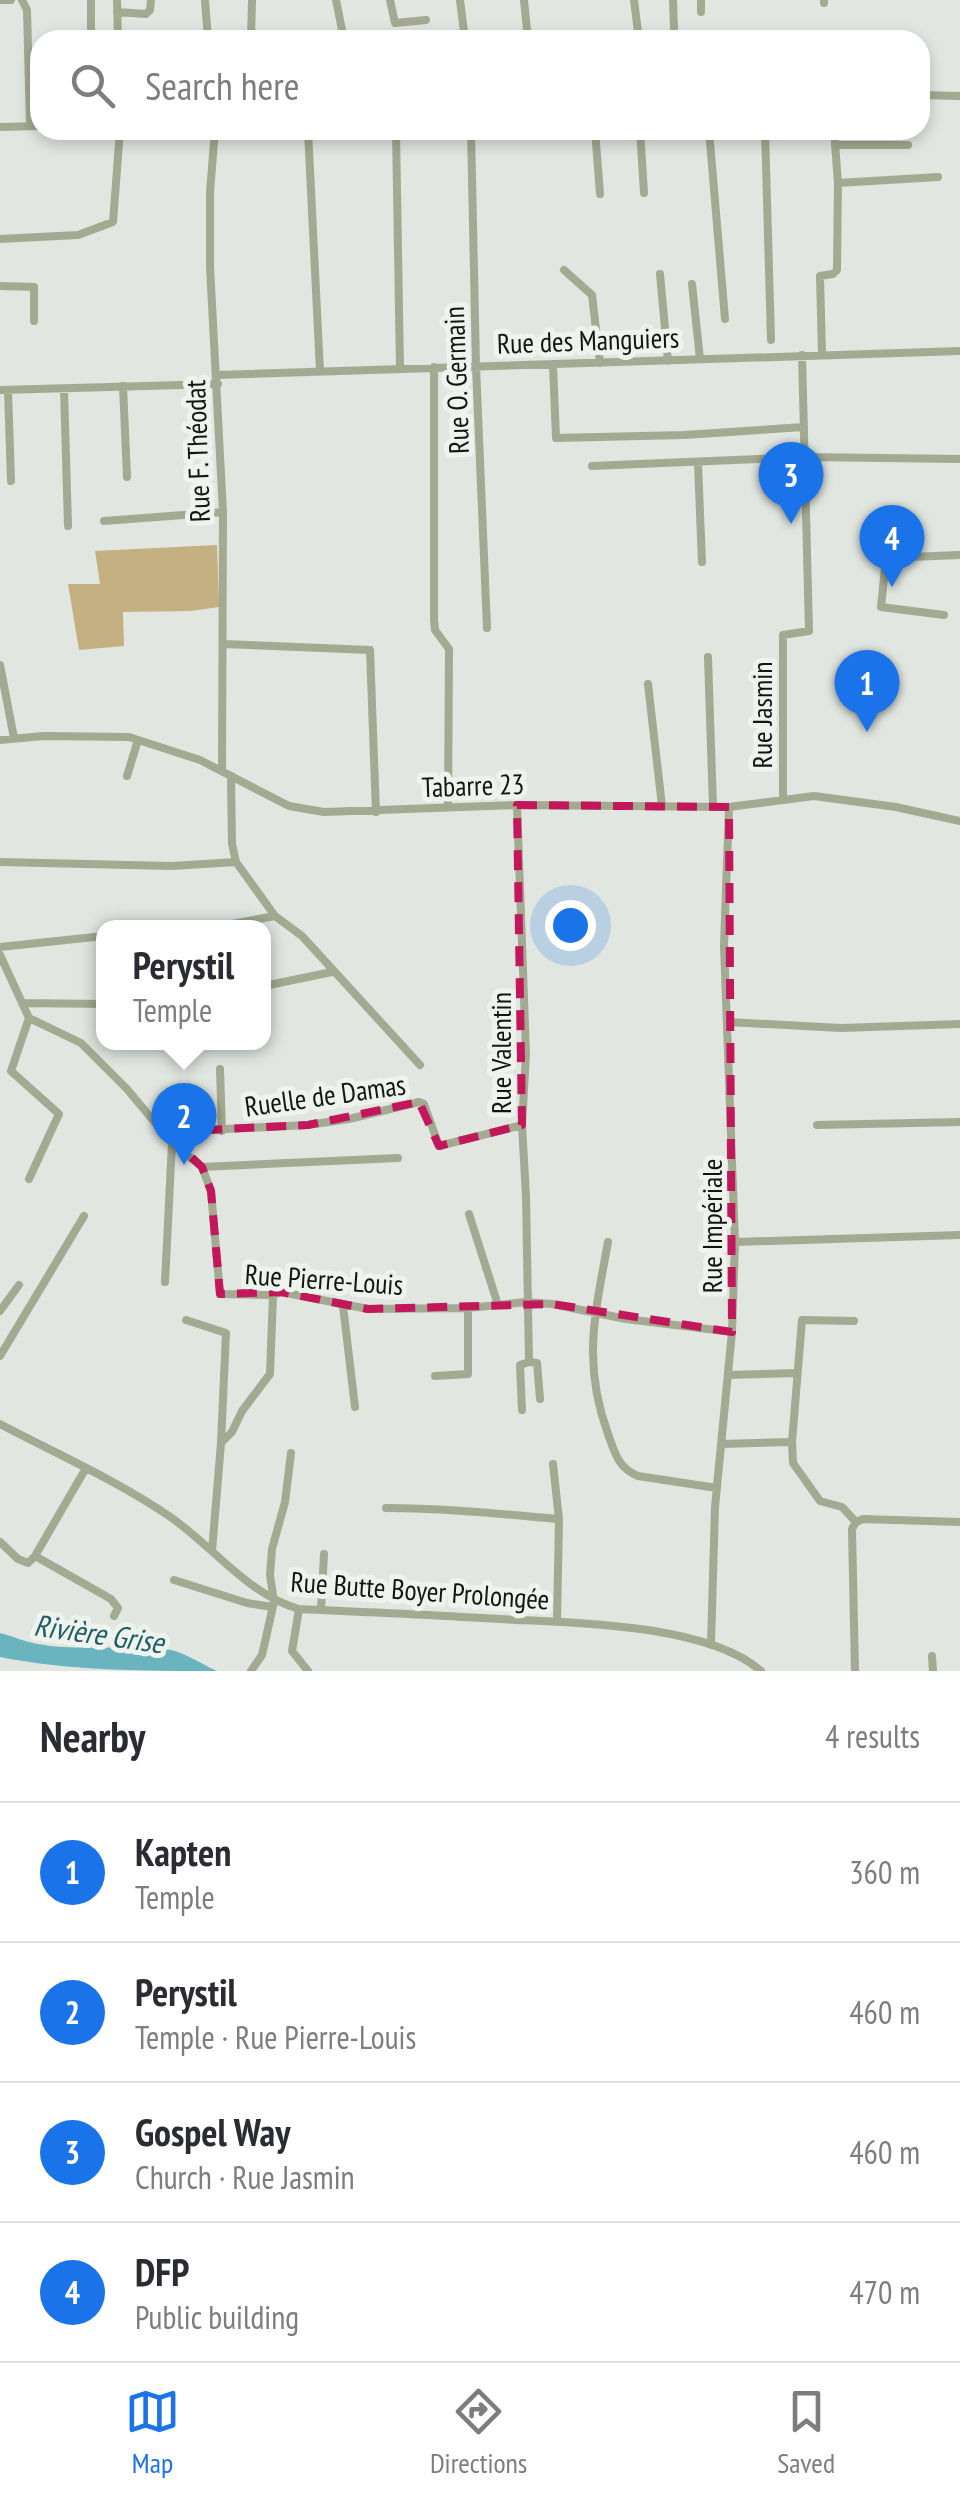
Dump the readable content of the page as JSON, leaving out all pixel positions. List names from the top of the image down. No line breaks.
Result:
{"streets":{"street":["Rue des Manguiers","Rue O. Germain","Rue F. Théodat","Rue Jasmin","Tabarre 23","Rue Valentin","Ruelle de Damas","Rue Impériale","Rue Pierre-Louis","Rue Butte Boyer Prolongée"]},"crossings":[["Rue des Manguiers","Rue O. Germain"],["Rue des Manguiers","Rue F. Théodat"],["Rue des Manguiers","Rue Jasmin"],["Rue F. Théodat","Tabarre 23"],["Rue Jasmin","Tabarre 23"],["Tabarre 23","Rue Valentin"],["Tabarre 23","Rue Impériale"],["Rue Valentin","Ruelle de Damas"],["Rue Valentin","Rue Pierre-Louis"],["Rue Impériale","Rue Pierre-Louis"],["Rue Impériale","Rue Butte Boyer Prolongée"]],"water":["Rivière Grise"],"page":{"search":"Search here","pins":["3","4","1","2"],"popup":["Perystil","Temple"],"heading":["Nearby","4 results"],"list":[{"mark":"1","name":"Kapten","note":"Temple","value":"360 m"},{"mark":"2","name":"Perystil","note":"Temple · Rue Pierre-Louis","value":"460 m"},{"mark":"3","name":"Gospel Way","note":"Church · Rue Jasmin","value":"460 m"},{"mark":"4","name":"DFP","note":"Public building","value":"470 m"}],"nav":["Map","Directions","Saved"]}}
